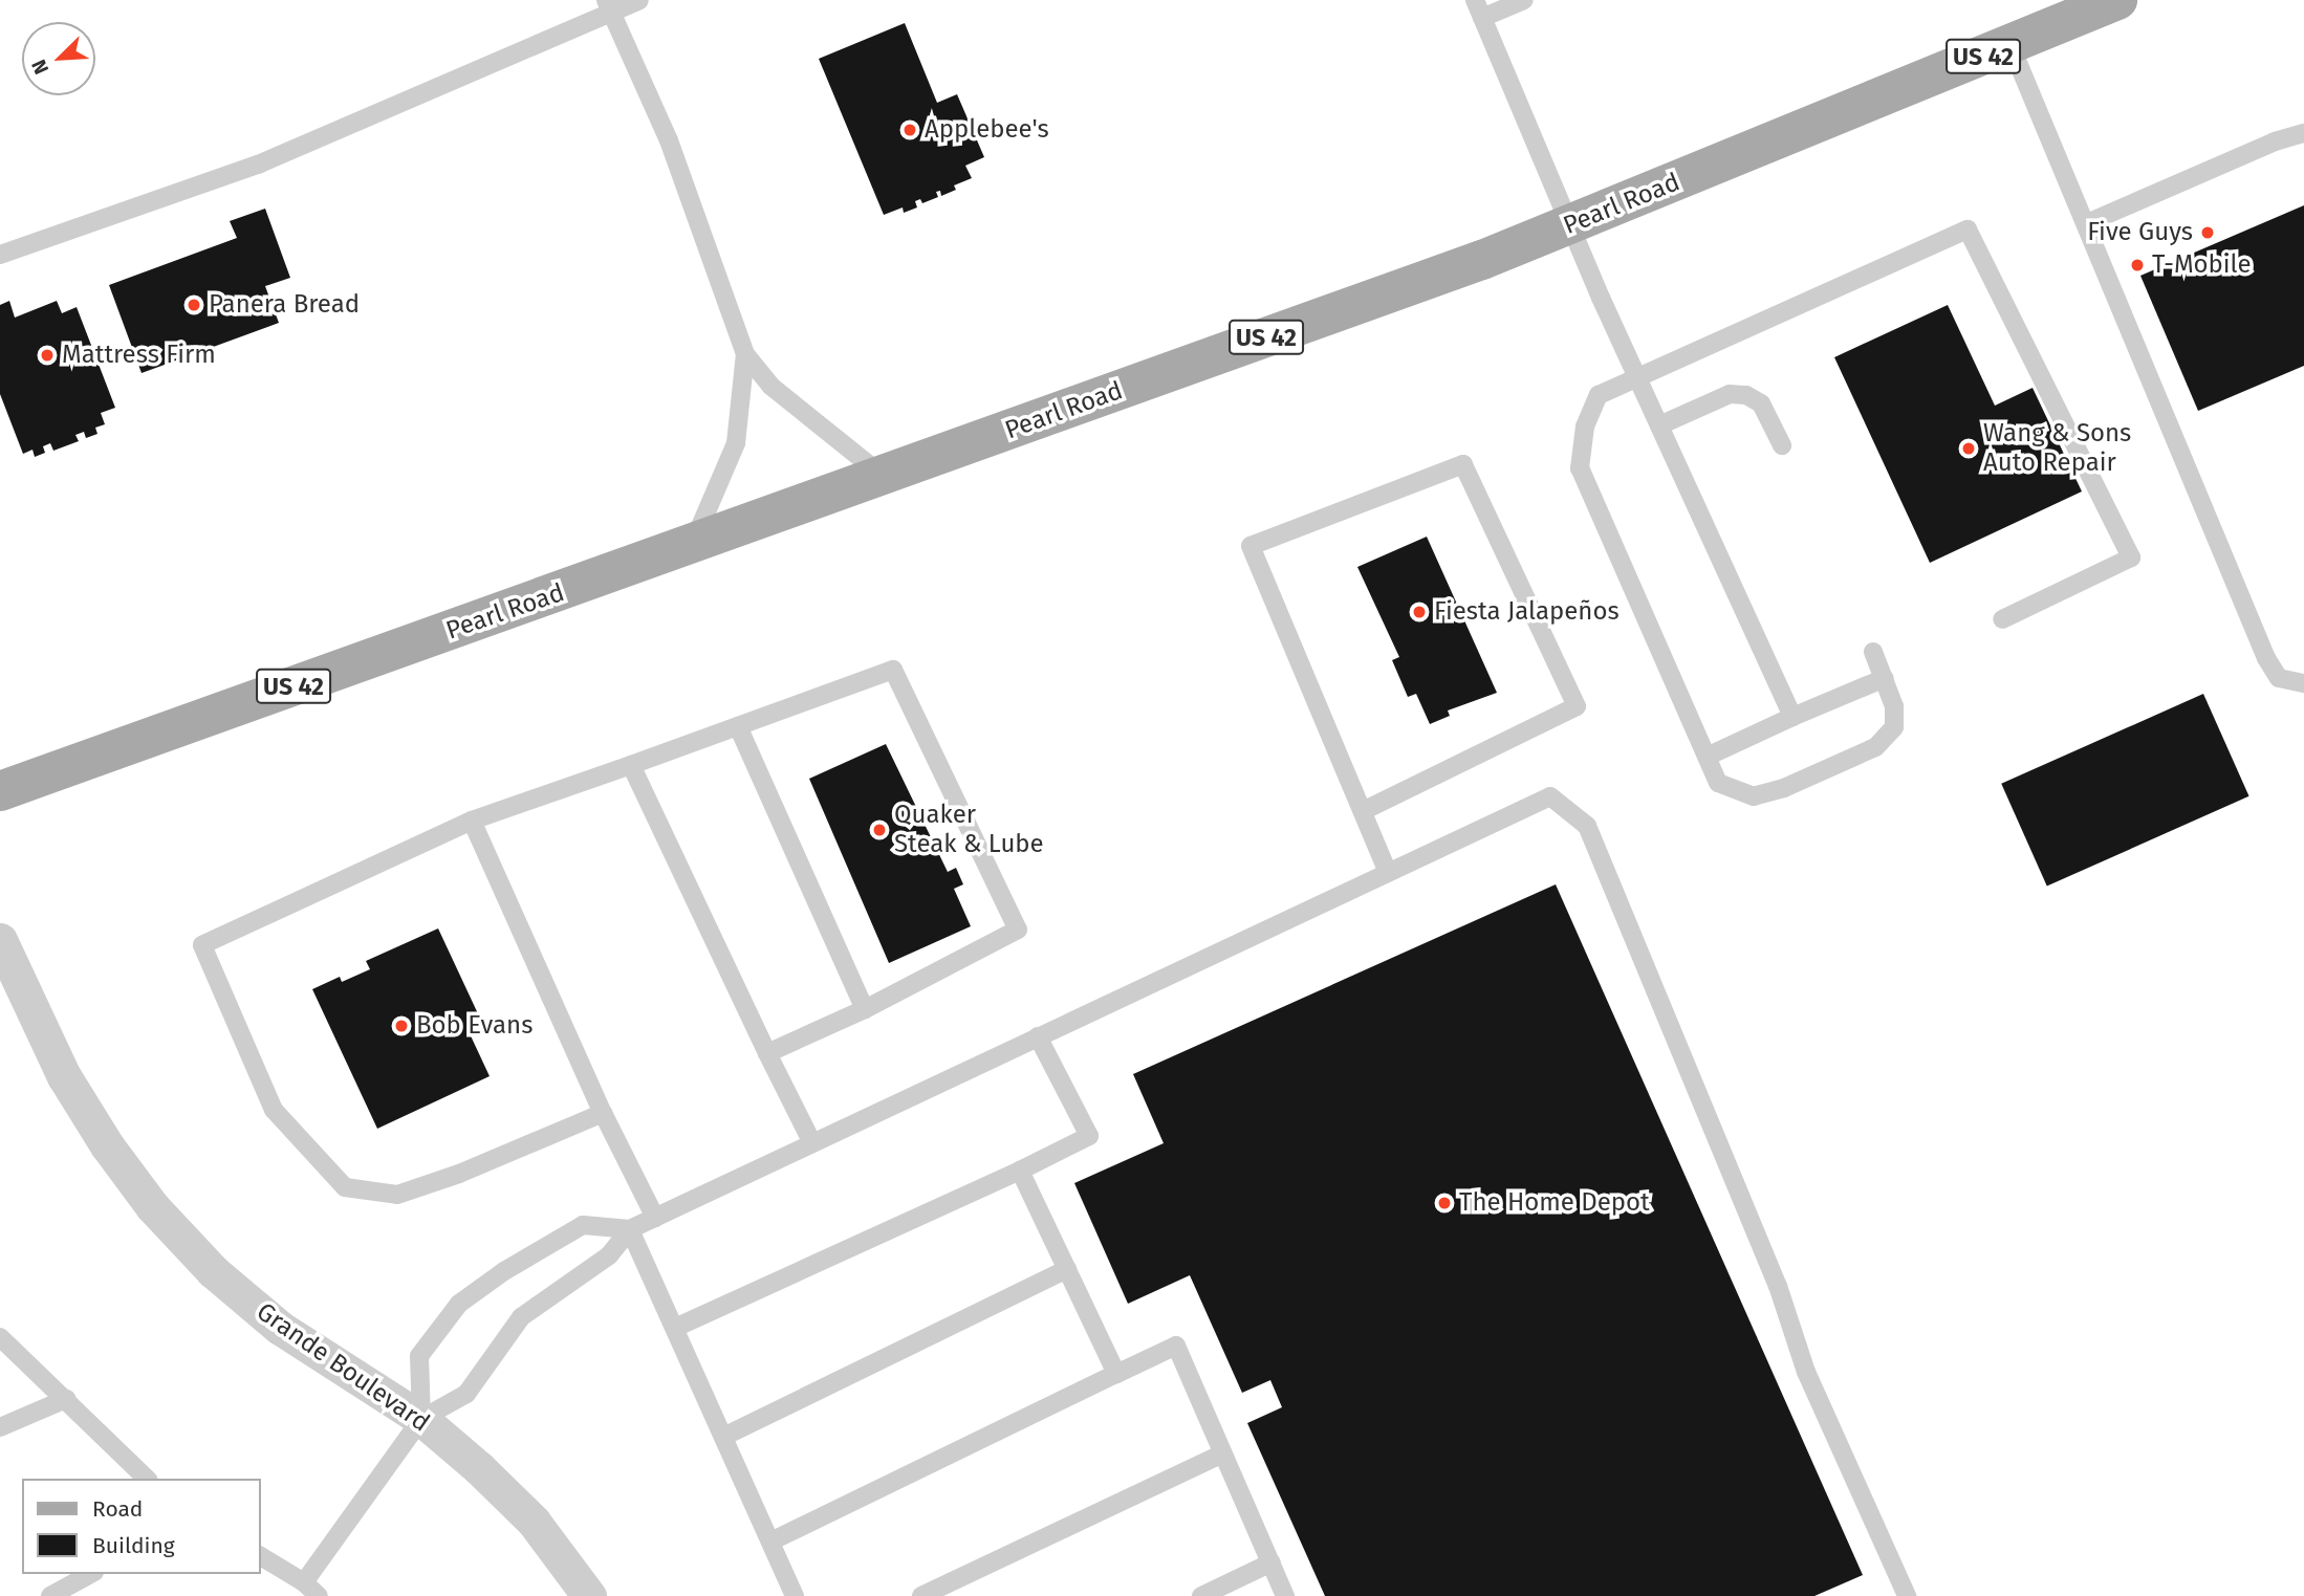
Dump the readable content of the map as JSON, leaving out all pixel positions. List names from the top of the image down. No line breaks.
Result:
{"streets":{"main road":["US 42","Pearl Road"],"street":["Grande Boulevard"]},"places":["Applebee's","Five Guys","T-Mobile","Panera Bread","Mattress Firm","Wang & Sons Auto Repair","Fiesta Jalapeños","Quaker Steak & Lube","Bob Evans","The Home Depot"],"legend":["Road","Building"],"north":"bottom left"}
